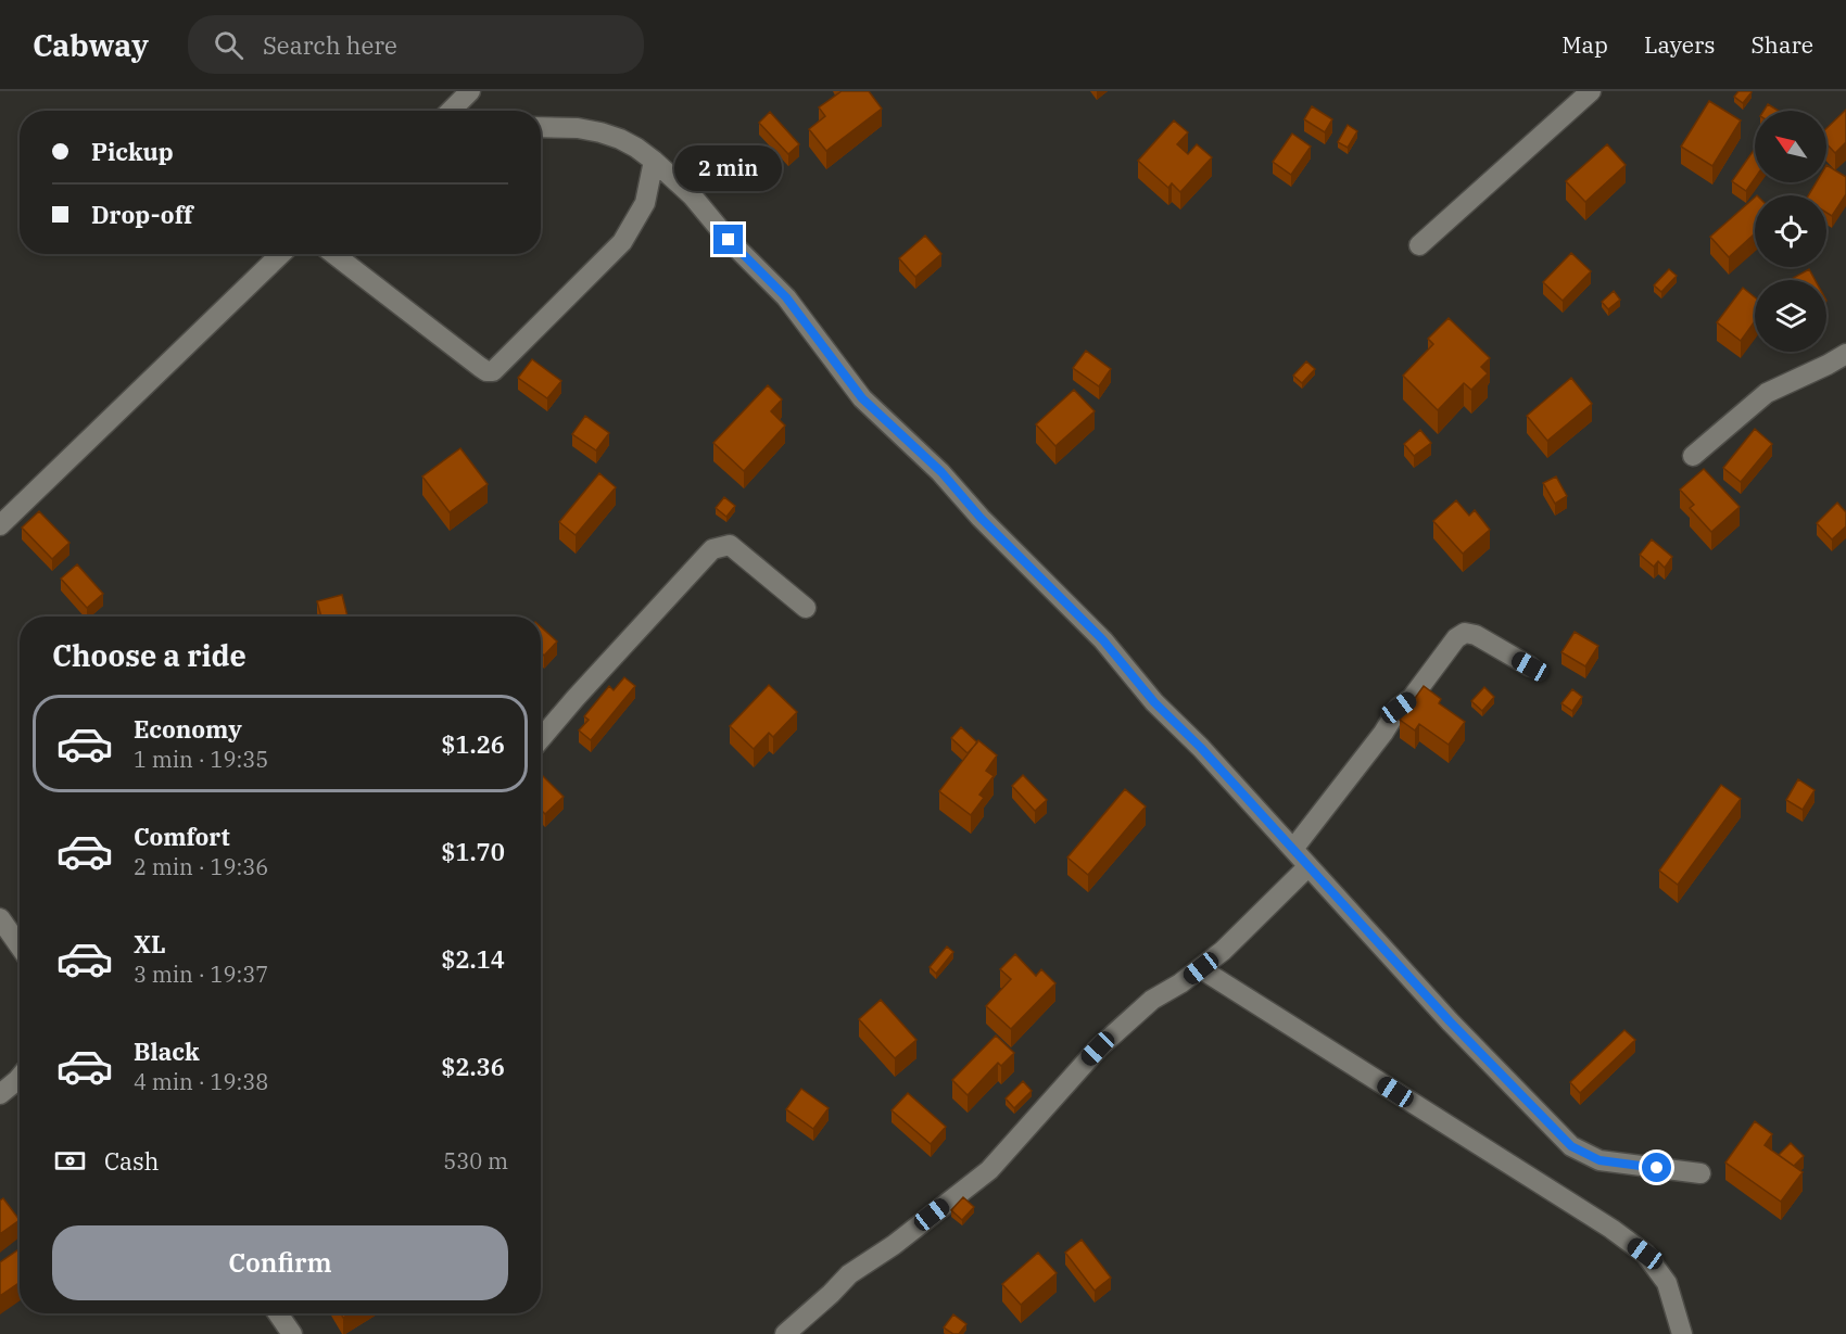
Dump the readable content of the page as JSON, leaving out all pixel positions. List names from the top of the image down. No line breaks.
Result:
{"north":"top left","page":{"header":"Cabway","search":"Search here","nav":["Map","Layers","Share"],"banner":["Pickup","Drop-off"],"bubble":"2 min","heading":"Choose a ride","list":[{"name":"Economy","note":"1 min · 19:35","value":"$1.26"},{"name":"Comfort","note":"2 min · 19:36","value":"$1.70"},{"name":"XL","note":"3 min · 19:37","value":"$2.14"},{"name":"Black","note":"4 min · 19:38","value":"$2.36"}],"pay":["Cash","530 m"],"buttons":"Confirm"}}
